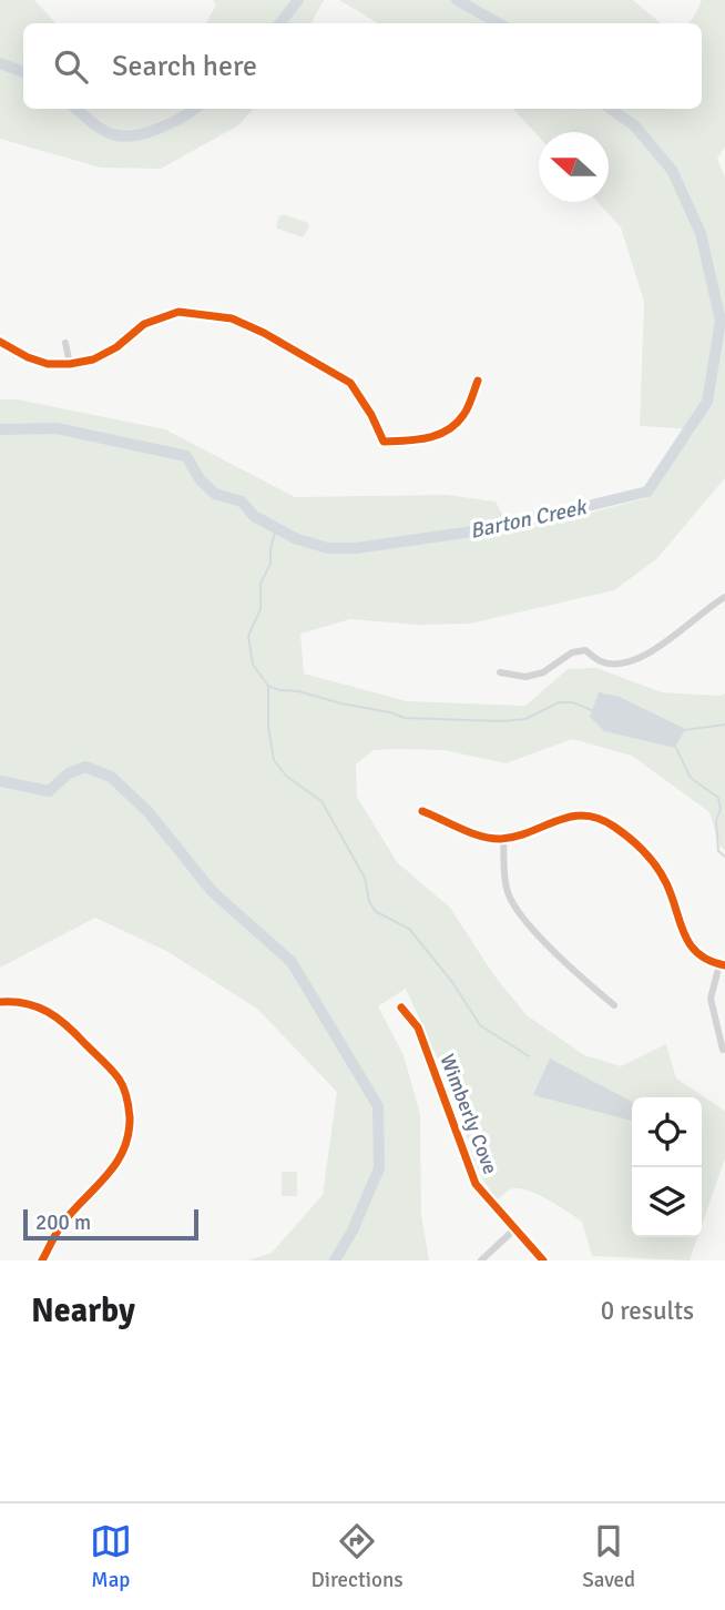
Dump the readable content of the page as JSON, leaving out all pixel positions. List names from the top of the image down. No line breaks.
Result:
{"streets":{"street":["Wimberly Cove"]},"water":["Barton Creek"],"scale_bar":"200 m","north":"left","page":{"search":"Search here","scale":"200 m","heading":["Nearby","0 results"],"nav":["Map","Directions","Saved"]}}
